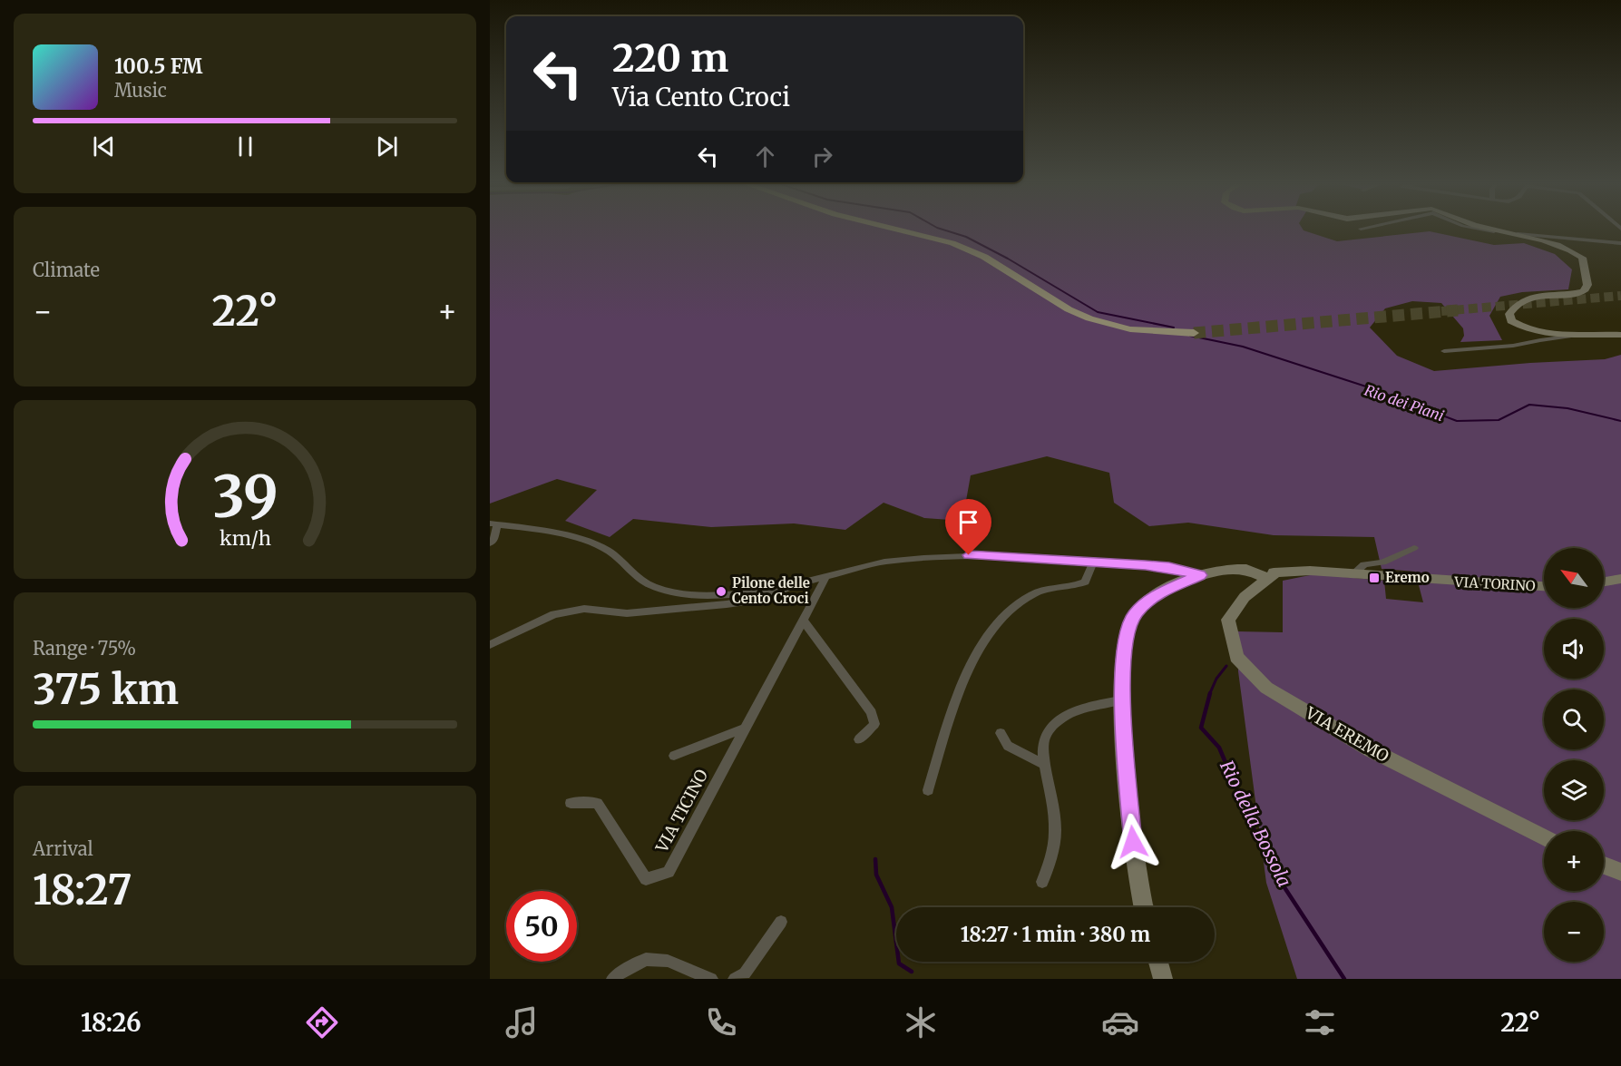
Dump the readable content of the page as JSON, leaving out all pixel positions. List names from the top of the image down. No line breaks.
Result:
{"streets":{"street":["VIA TORINO","VIA EREMO","VIA TICINO"]},"crossings":[["VIA TORINO","VIA EREMO"]],"water":["Rio dei Piani","Rio della Bossola"],"places":{"transit":["Eremo"],"other":["Pilone delle Cento Croci"]},"north":"top left","page":{"turn":["220 m","Via Cento Croci"],"song":["100.5 FM","Music"],"tile":["Climate",["Range · 75%","375 km"],["Arrival","18:27"]],"heat":["−","22°","+"],"map_buttons":["+","−"],"limit":"50","trip":"18:27 · 1 min · 380 m","tabs":["18:26","22°"],"gauge":["39","km/h"]}}
